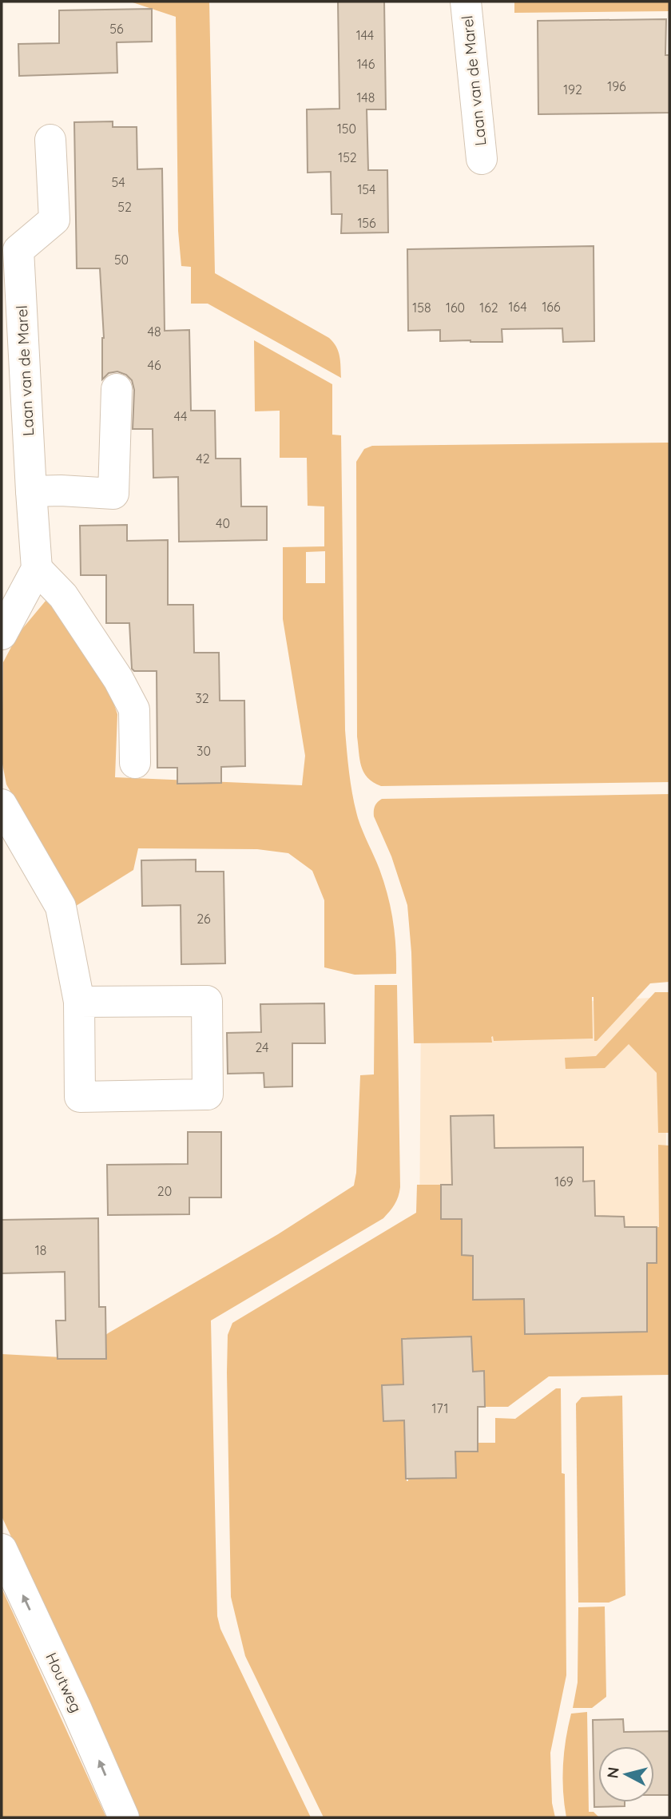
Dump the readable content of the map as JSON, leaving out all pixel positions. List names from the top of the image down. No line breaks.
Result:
{"streets":{"street":["Laan van de Marel","Houtweg"]},"one_way":["Houtweg"],"house_numbers":["56","144","146","196","192","148","150","152","54","154","52","156","50","164","166","158","160","162","48","46","44","42","40","32","30","26","24","169","20","18","171"],"north":"left"}
